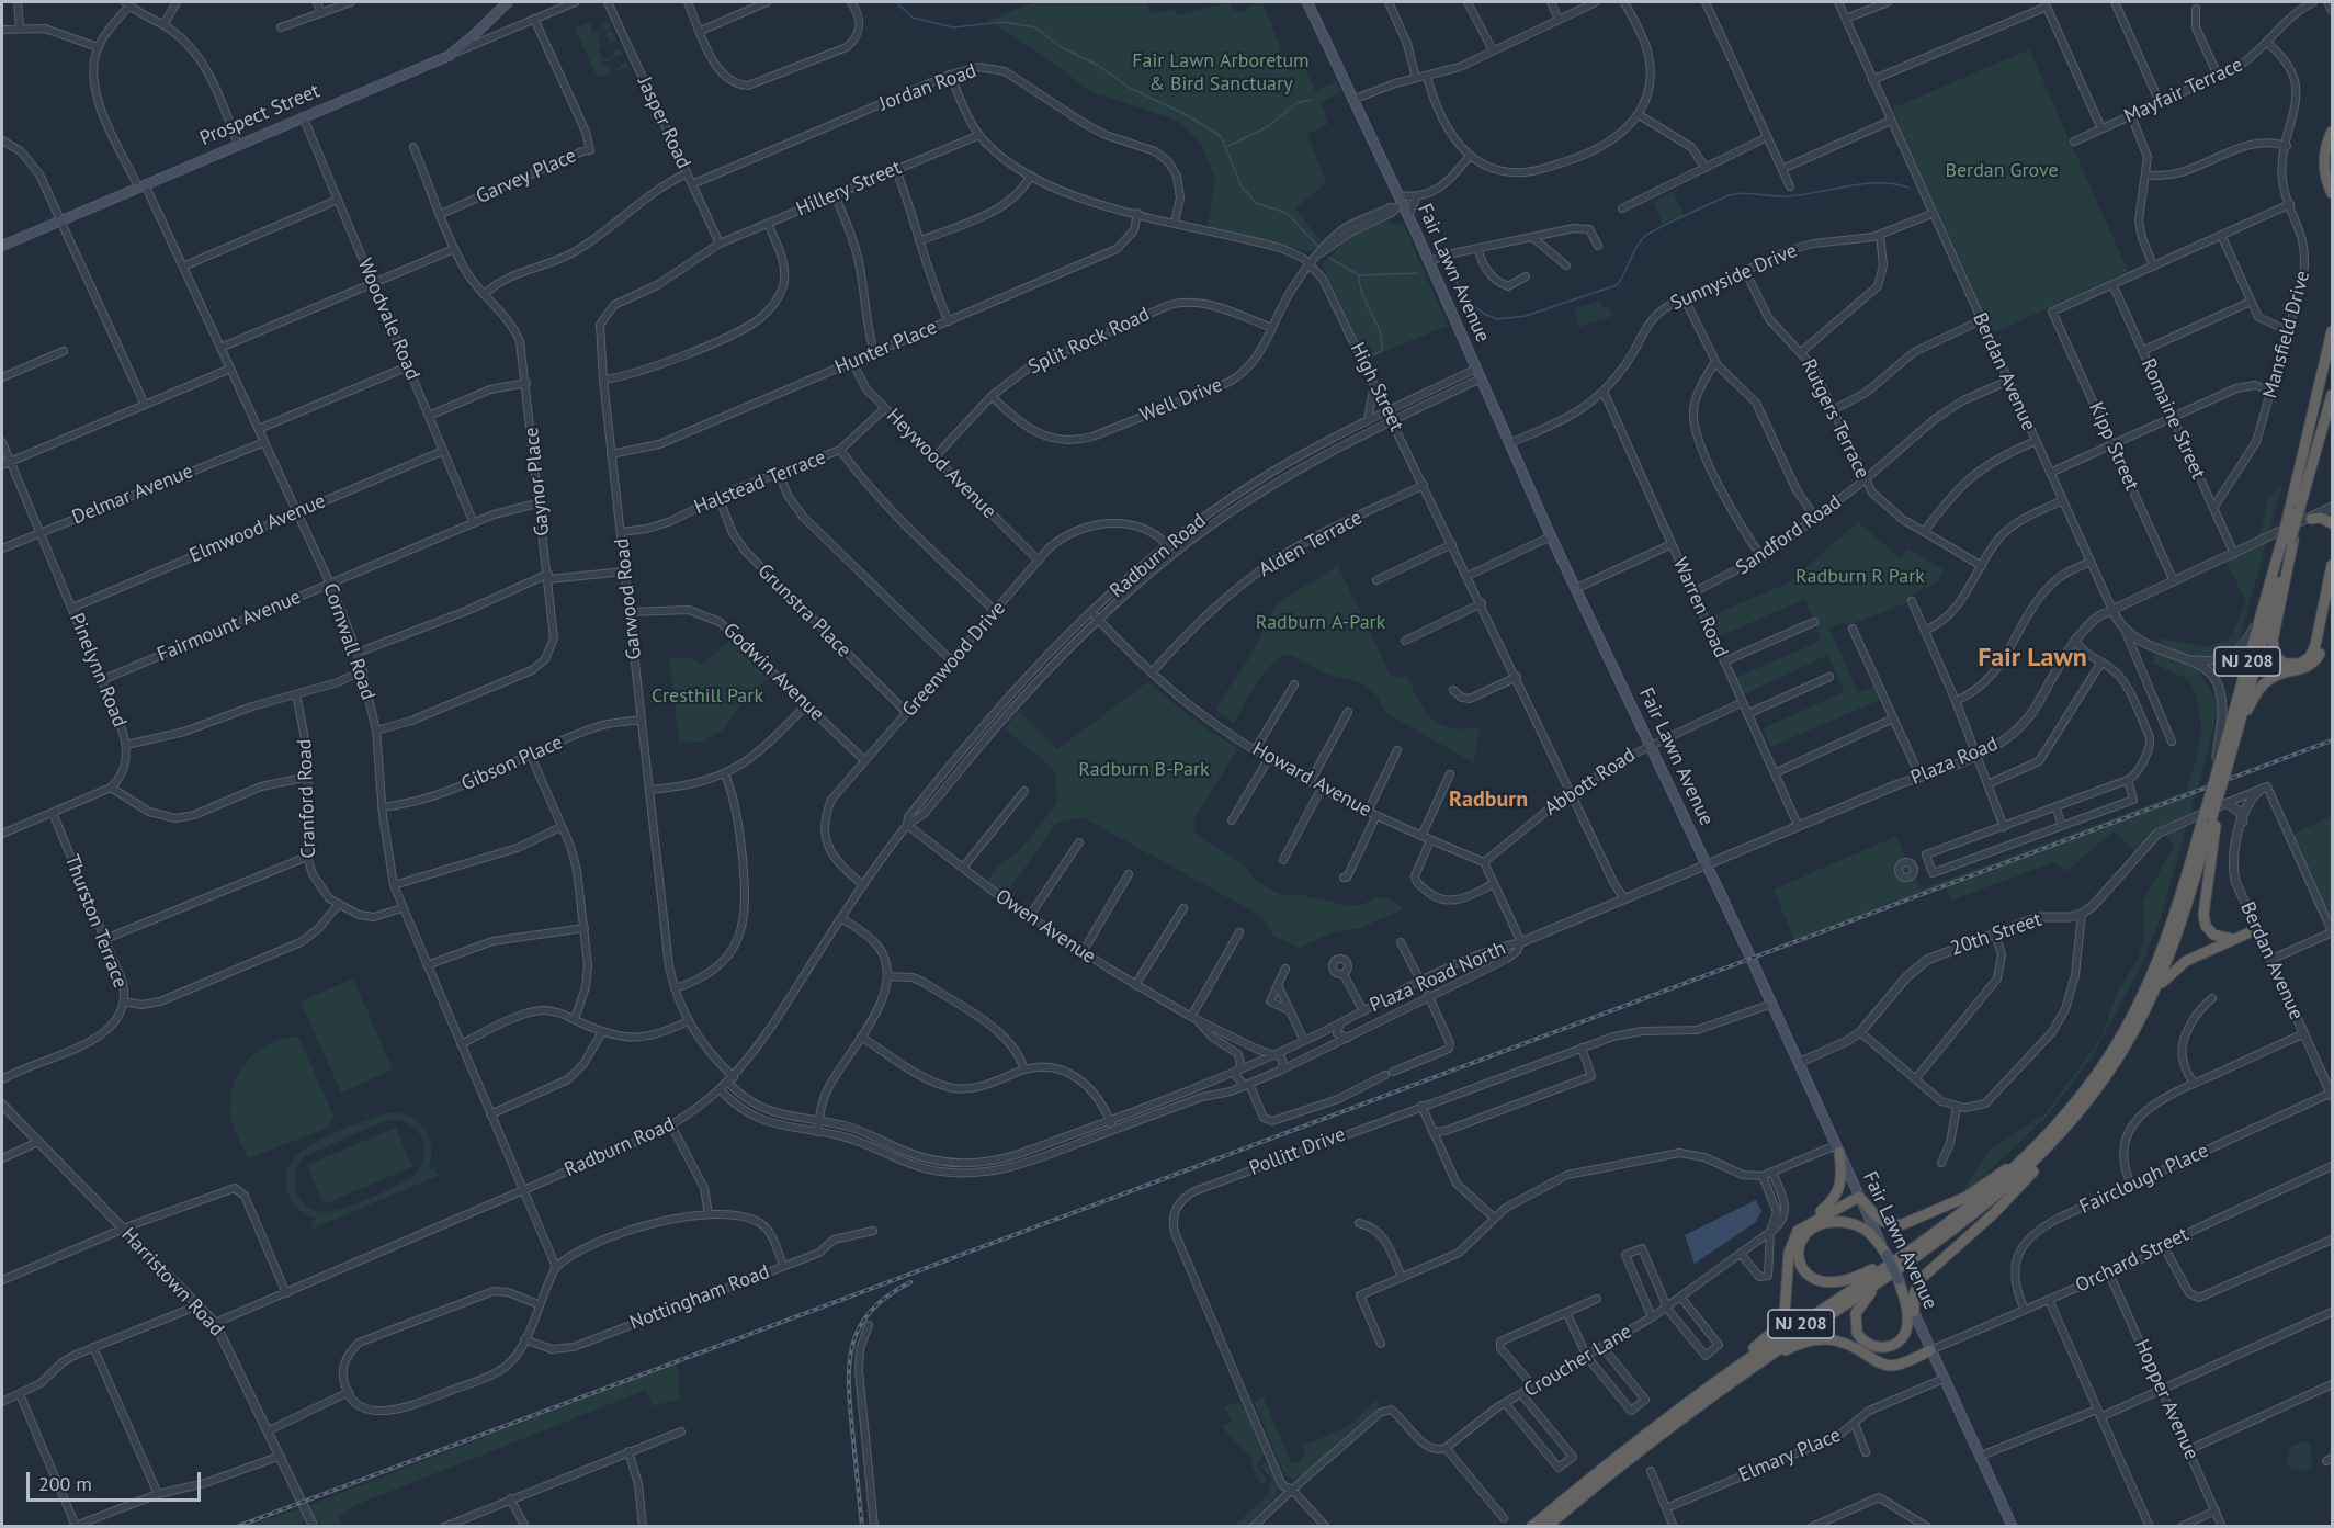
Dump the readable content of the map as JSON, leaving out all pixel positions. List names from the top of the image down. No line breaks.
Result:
{"streets":{"highway":["NJ 208"],"main road":["Prospect Street","Fair Lawn Avenue"],"street":["Jordan Road","Mayfair Terrace","Jasper Road","Garvey Place","Hillery Street","Sunnyside Drive","Woodvale Road","Mansfield Drive","Split Rock Road","Hunter Place","Berdan Avenue","High Street","Well Drive","Rutgers Terrace","Romaine Street","Kipp Street","Heywood Avenue","Gaynor Place","Halstead Terrace","Delmar Avenue","Elmwood Avenue","Sandford Road","Alden Terrace","Radburn Road","Garwood Road","Warren Road","Grunstra Place","Fairmount Avenue","Cornwall Road","Greenwood Drive","Pinelynn Road","Godwin Avenue","Plaza Road","Gibson Place","Howard Avenue","Abbott Road","Cranford Road","Thurston Terrace","Owen Avenue","20th Street","Plaza Road North","Pollitt Drive","Fairclough Place","Orchard Street","Harristown Road","Nottingham Road","Croucher Lane","Hopper Avenue","Elmary Place"]},"crossings":[["Jordan Road","Jasper Road"],["Jordan Road","High Street"],["Mayfair Terrace","Mansfield Drive"],["Prospect Street","Garvey Place"],["Prospect Street","Woodvale Road"],["Prospect Street","Cornwall Road"],["Jasper Road","Hillery Street"],["Jasper Road","Garwood Road"],["Garvey Place","Gaynor Place"],["Hillery Street","High Street"],["Hillery Street","Garwood Road"],["Fair Lawn Avenue","Sunnyside Drive"],["Fair Lawn Avenue","Well Drive"],["Fair Lawn Avenue","Radburn Road"],["Fair Lawn Avenue","Plaza Road"],["Fair Lawn Avenue","Abbott Road"],["Fair Lawn Avenue","20th Street"],["Fair Lawn Avenue","Pollitt Drive"],["Fair Lawn Avenue","Orchard Street"],["Fair Lawn Avenue","Elmary Place"],["Sunnyside Drive","Berdan Avenue"],["Sunnyside Drive","Rutgers Terrace"],["Sunnyside Drive","Warren Road"],["Woodvale Road","Elmwood Avenue"],["Woodvale Road","Fairmount Avenue"],["Mansfield Drive","Romaine Street"],["Split Rock Road","Well Drive"],["Split Rock Road","Heywood Avenue"],["Hunter Place","High Street"],["Hunter Place","Heywood Avenue"],["Hunter Place","Garwood Road"],["Berdan Avenue","Sandford Road"],["Berdan Avenue","Plaza Road"],["Berdan Avenue","Fairclough Place"],["High Street","Well Drive"],["High Street","Alden Terrace"],["High Street","Radburn Road"],["High Street","Plaza Road"],["High Street","Abbott Road"],["Rutgers Terrace","Sandford Road"],["Romaine Street","Kipp Street"],["Romaine Street","Plaza Road"],["Kipp Street","Plaza Road"],["Heywood Avenue","Halstead Terrace"],["Heywood Avenue","Greenwood Drive"],["Gaynor Place","Fairmount Avenue"],["Gaynor Place","Cornwall Road"],["Halstead Terrace","Garwood Road"],["Halstead Terrace","Grunstra Place"],["Delmar Avenue","Cornwall Road"],["Delmar Avenue","Pinelynn Road"],["Elmwood Avenue","Cornwall Road"],["Elmwood Avenue","Pinelynn Road"],["Sandford Road","Warren Road"],["Alden Terrace","Howard Avenue"],["Radburn Road","Garwood Road"],["Radburn Road","Cornwall Road"],["Radburn Road","Greenwood Drive"],["Radburn Road","Howard Avenue"],["Radburn Road","Owen Avenue"],["Radburn Road","Plaza Road North"],["Radburn Road","Harristown Road"],["Garwood Road","Godwin Avenue"],["Garwood Road","Gibson Place"],["Garwood Road","Plaza Road North"],["Warren Road","Plaza Road"],["Warren Road","Abbott Road"],["Grunstra Place","Greenwood Drive"],["Fairmount Avenue","Cornwall Road"],["Fairmount Avenue","Pinelynn Road"],["Cornwall Road","Gibson Place"],["Cornwall Road","Cranford Road"],["Greenwood Drive","Godwin Avenue"],["Plaza Road","Plaza Road North"],["Howard Avenue","Abbott Road"],["Owen Avenue","Plaza Road North"],["Fairclough Place","Orchard Street"],["Orchard Street","Hopper Avenue"]],"districts":["Fair Lawn","Radburn"],"parks":["Fair Lawn Arboretum & Bird Sanctuary","Berdan Grove","Radburn R Park","Radburn A-Park","Cresthill Park","Radburn B-Park"],"scale_bar":"200 m"}
